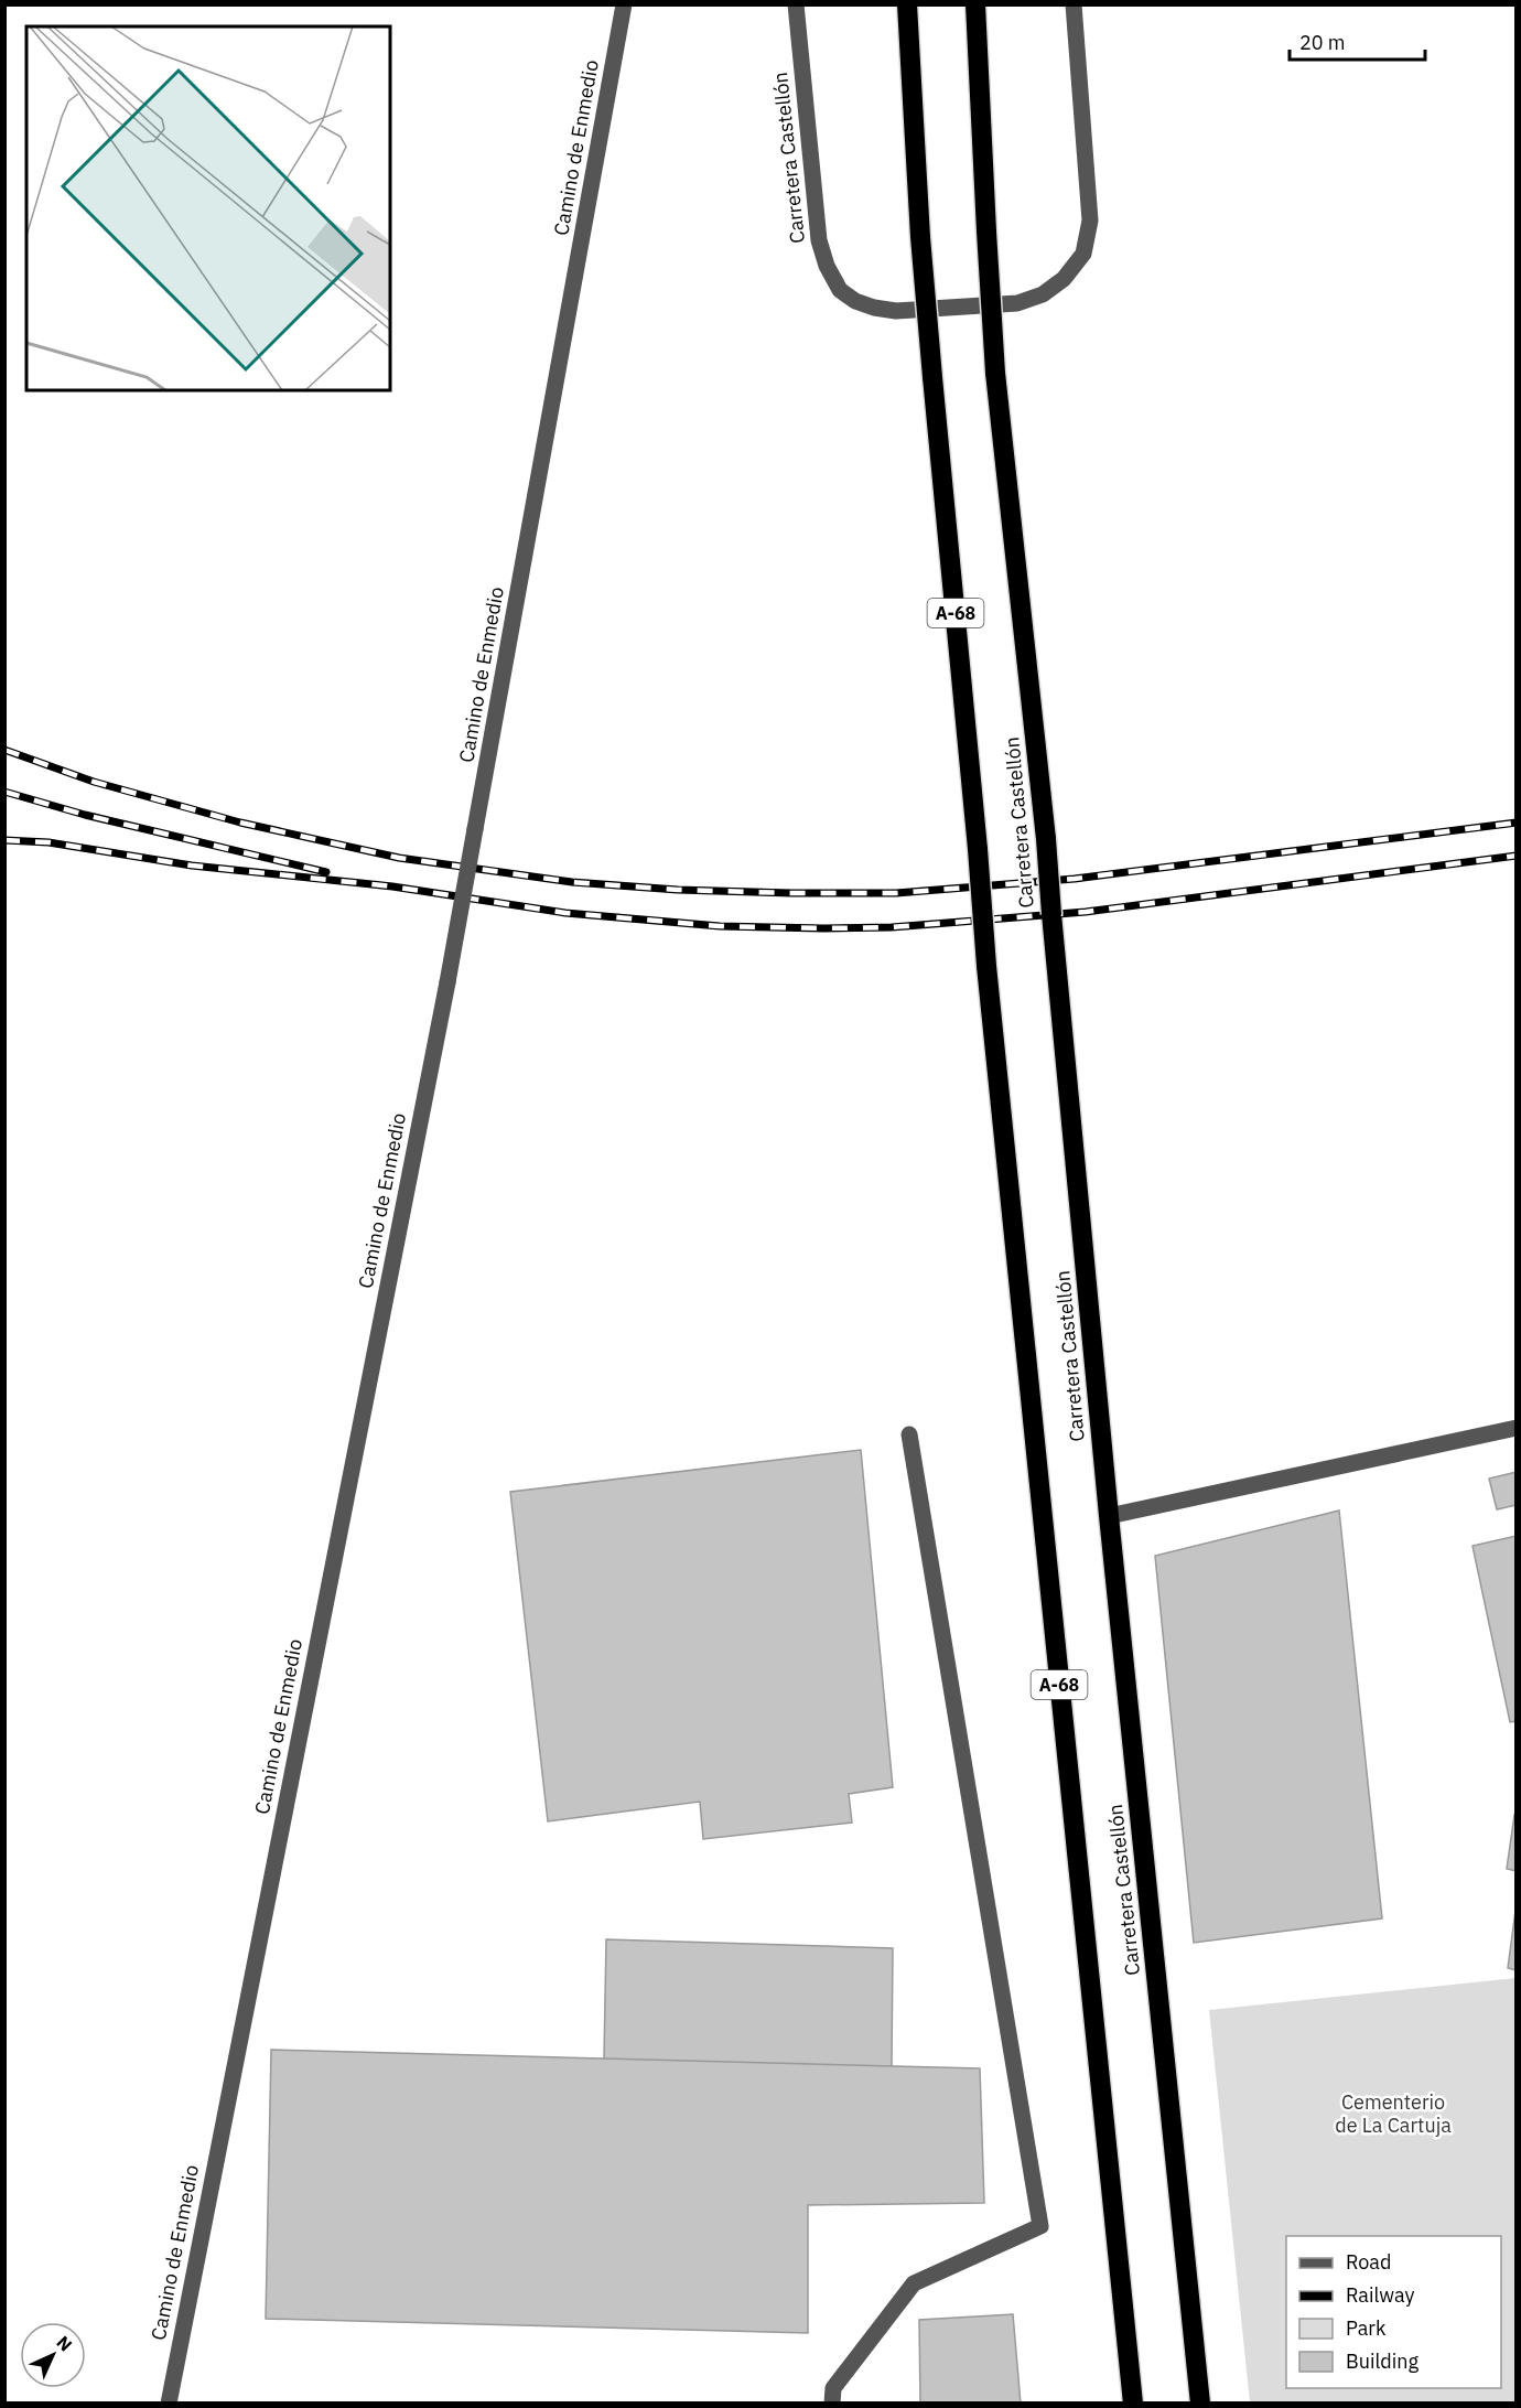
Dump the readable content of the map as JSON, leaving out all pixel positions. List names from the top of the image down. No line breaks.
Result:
{"streets":{"highway":["Carretera Castellón","A-68"],"street":["Camino de Enmedio"]},"parks":["Cementerio de La Cartuja"],"legend":["Road","Railway","Park","Building"],"scale_bar":"20 m","north":"top right"}
